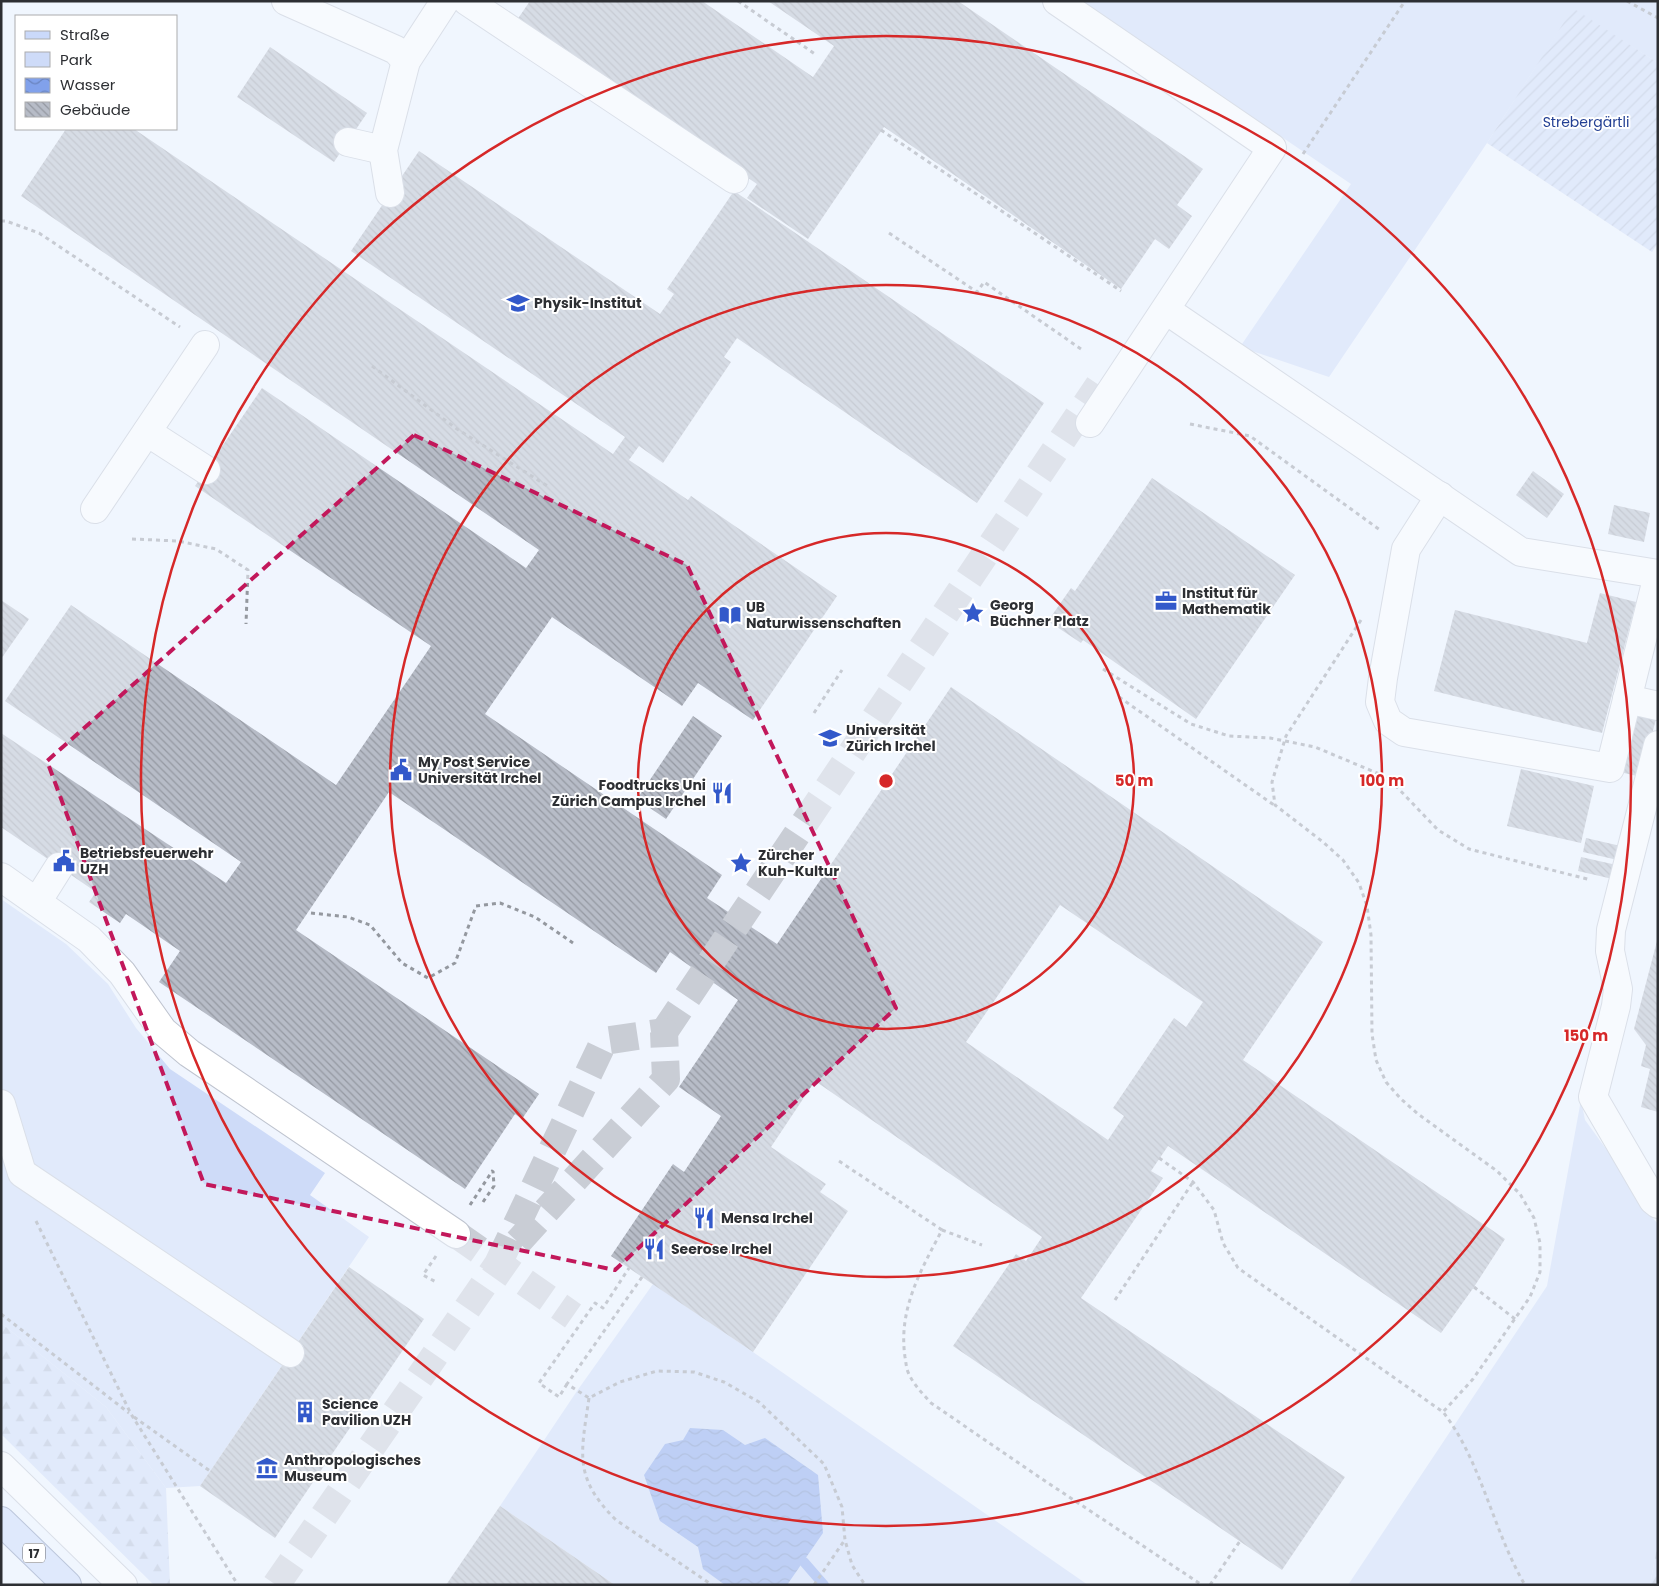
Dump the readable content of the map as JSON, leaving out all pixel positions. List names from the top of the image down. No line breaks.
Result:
{"streets":{"main road":["17"]},"parks":["Strebergärtli"],"places":{"school or university":["Physik-Institut","Universität Zürich Irchel"],"office":["Institut für Mathematik"],"place":["Georg Büchner Platz","Zürcher Kuh-Kultur"],"library":["UB Naturwissenschaften"],"public building":["My Post Service Universität Irchel","Betriebsfeuerwehr UZH"],"restaurant":["Foodtrucks Uni Zürich Campus Irchel","Mensa Irchel","Seerose Irchel"],"building":["Science Pavilion UZH"],"museum":["Anthropologisches Museum"]},"legend":["Straße","Park","Wasser","Gebäude"],"rings":["50 m","100 m","150 m"]}
